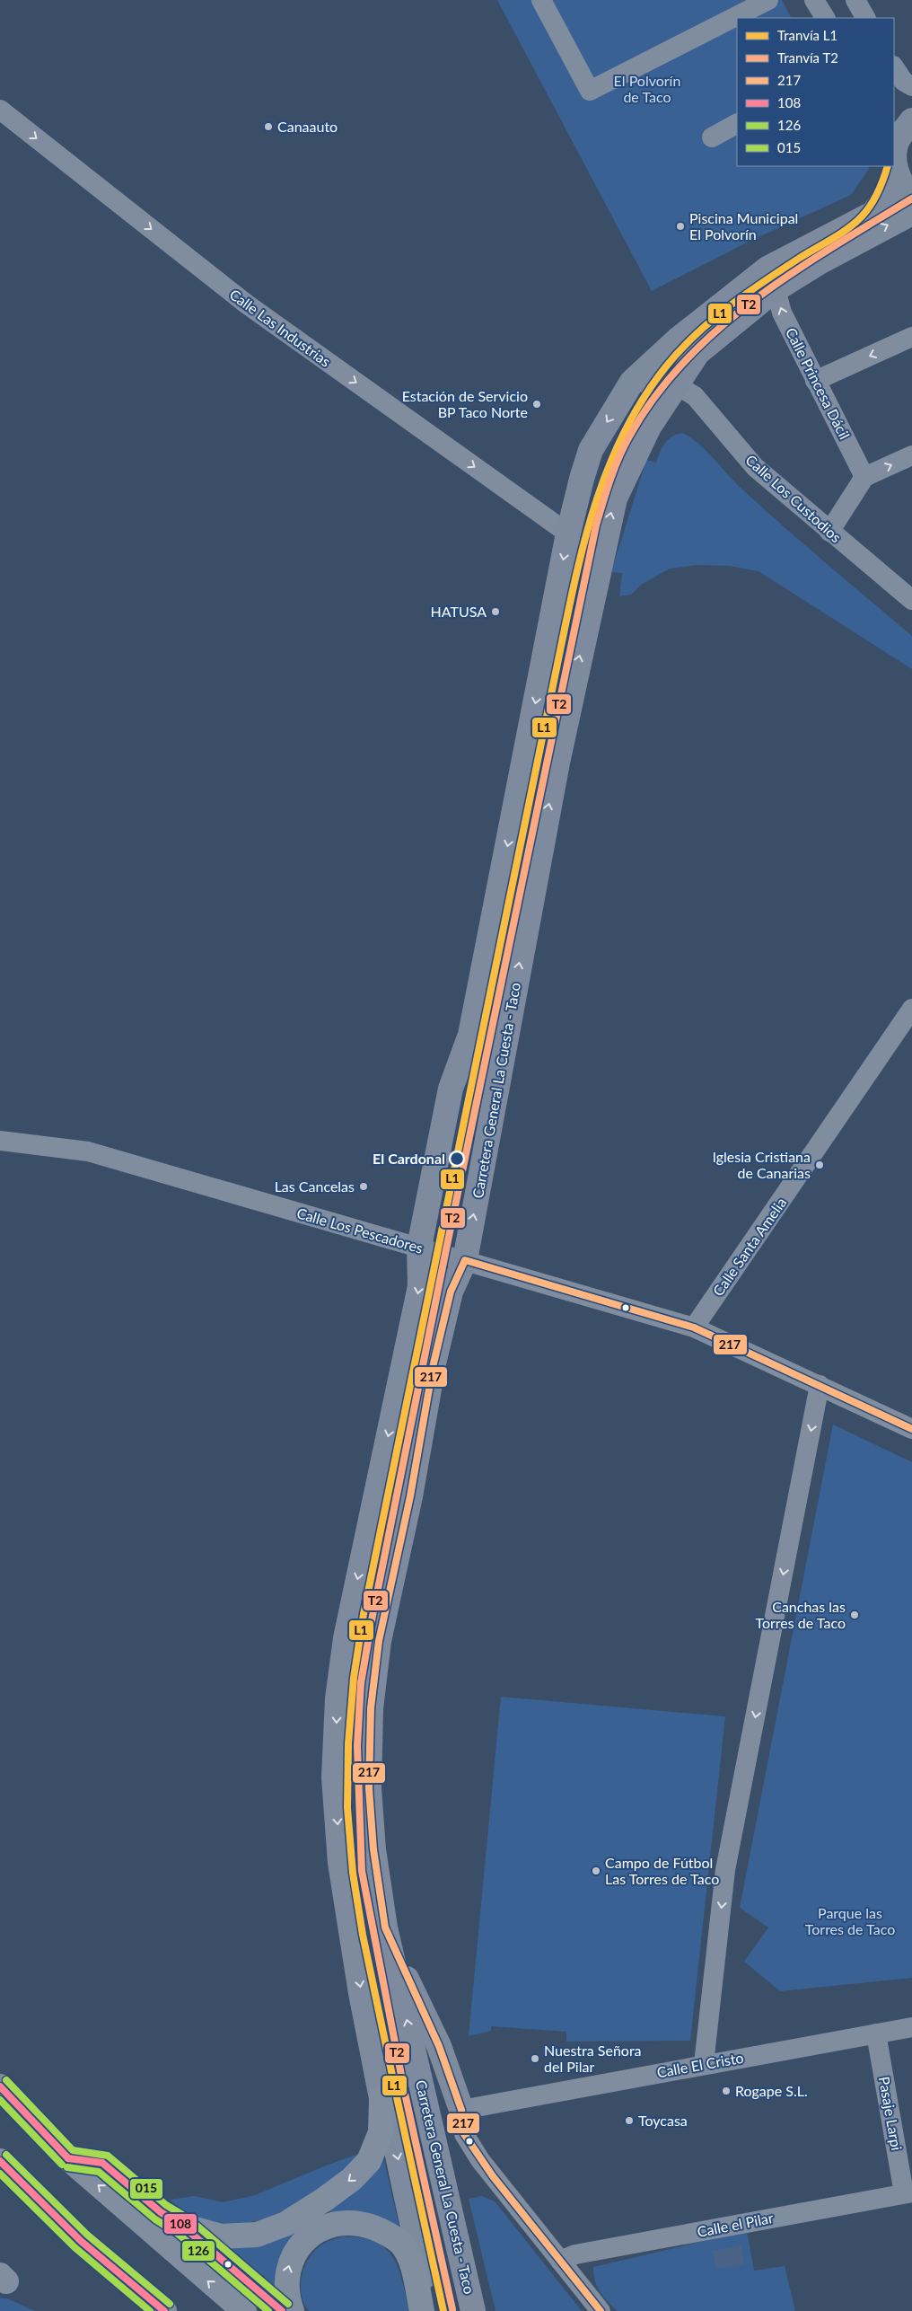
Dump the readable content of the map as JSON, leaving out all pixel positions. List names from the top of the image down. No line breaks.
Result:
{"streets":{"main road":["Carretera General La Cuesta - Taco"],"street":["Calle Las Industrias","Calle Princesa Dácil","Calle Los Custodios","Calle Los Pescadores","Calle Santa Amelia","Calle El Cristo","Pasaje Larpi","Calle el Pilar"]},"crossings":[["Calle Princesa Dácil","Carretera General La Cuesta - Taco"],["Calle Los Custodios","Carretera General La Cuesta - Taco"],["Carretera General La Cuesta - Taco","Calle Los Pescadores"],["Calle Los Pescadores","Calle Santa Amelia"],["Calle El Cristo","Pasaje Larpi"],["Pasaje Larpi","Calle el Pilar"]],"one_way":["Calle Las Industrias","Calle Princesa Dácil"],"parks":["El Polvorín de Taco","Parque las Torres de Taco"],"places":["Canaauto","Piscina Municipal El Polvorín","Estación de Servicio BP Taco Norte","HATUSA","El Cardonal","Iglesia Cristiana de Canarias","Las Cancelas","Canchas las Torres de Taco","Campo de Fútbol Las Torres de Taco","Nuestra Señora del Pilar","Rogape S.L.","Toycasa"],"lines":["tram line L1","tram line T2","transit line 217","transit line 015","transit line 108","transit line 126"],"legend":["Tranvía L1","Tranvía T2","217","108","126","015"]}
